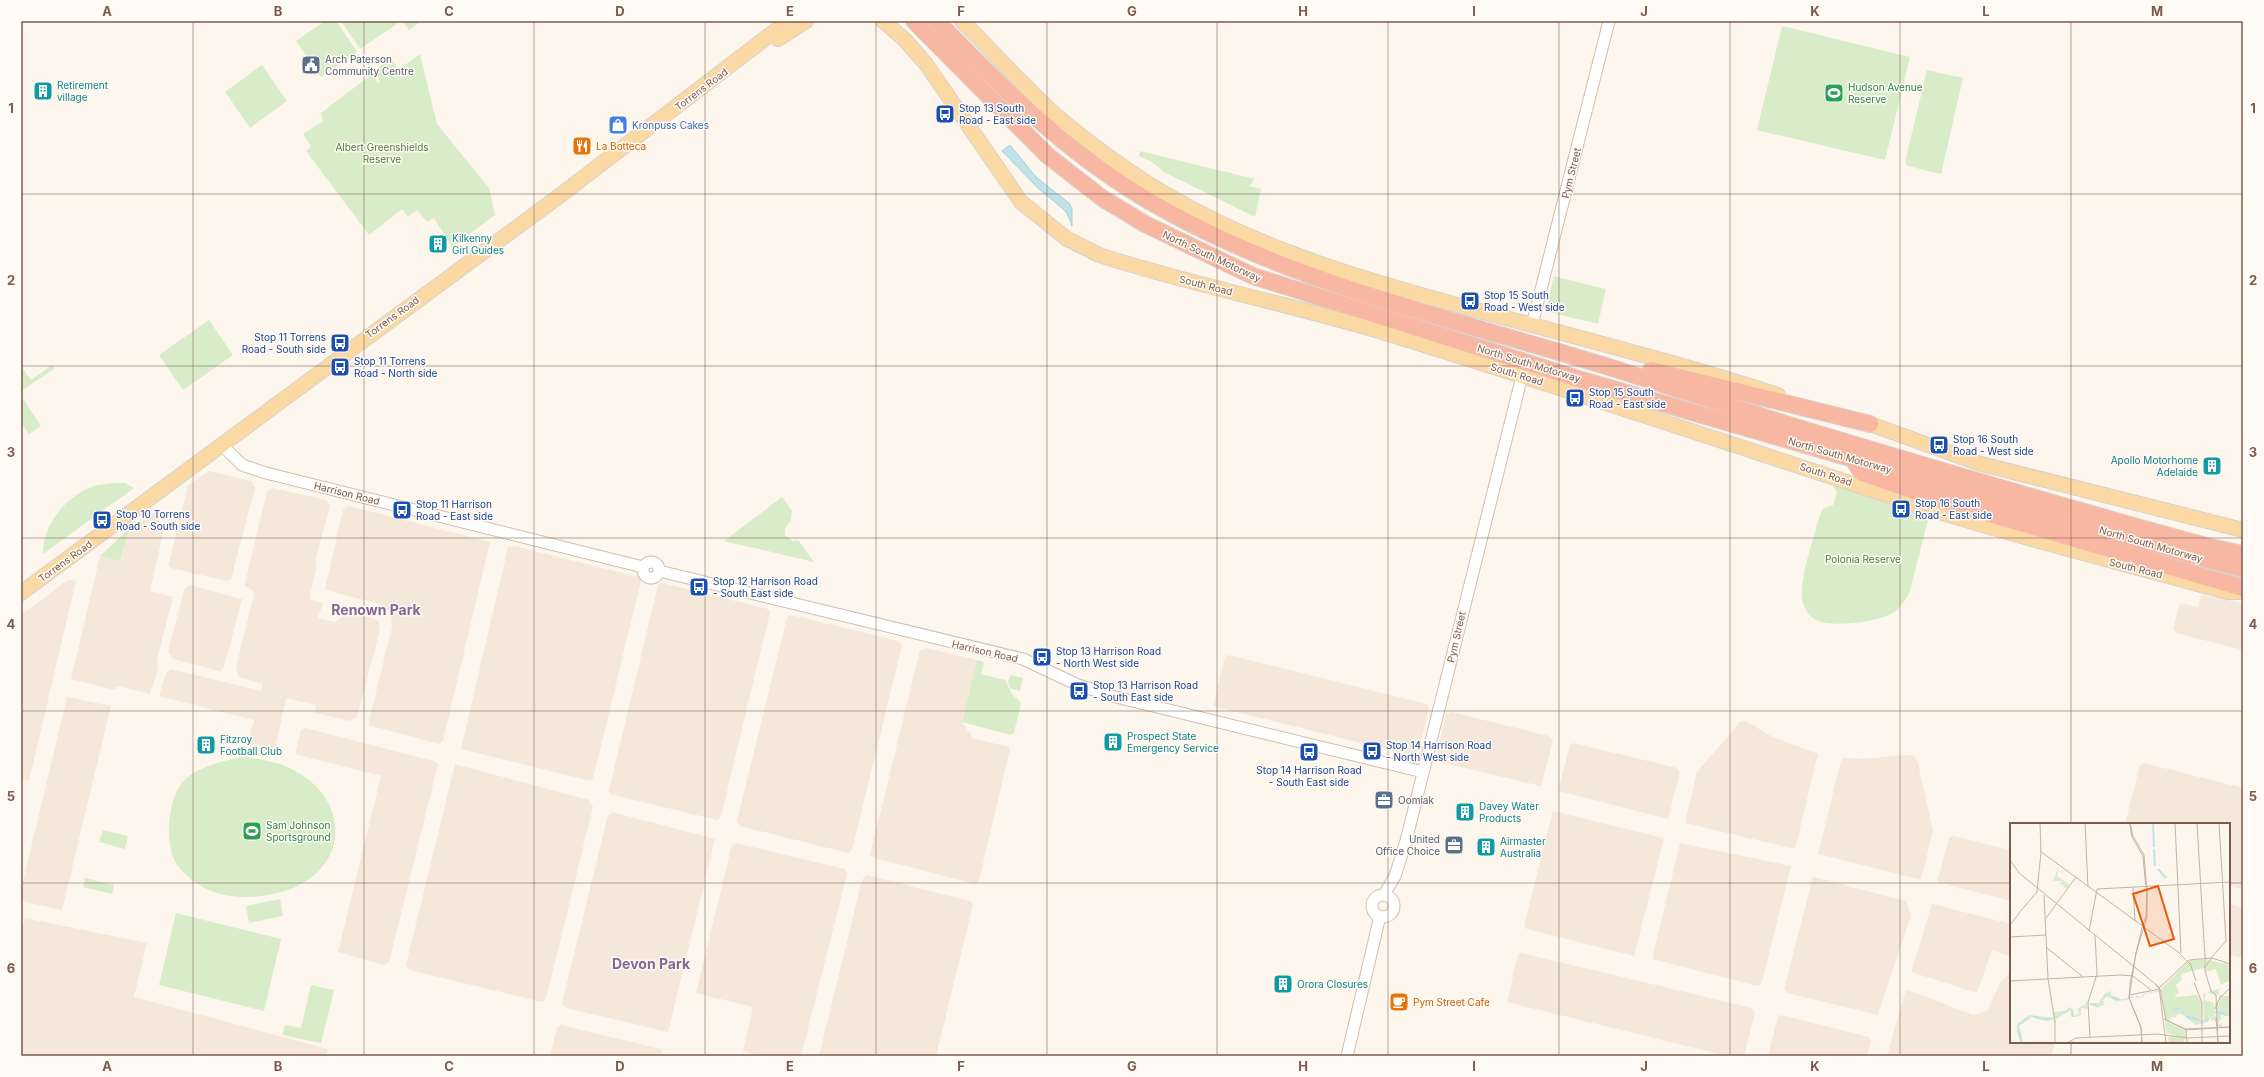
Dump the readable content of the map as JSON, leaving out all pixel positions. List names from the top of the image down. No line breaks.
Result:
{"streets":{"highway":["North South Motorway"],"main road":["Torrens Road","South Road"],"street":["Pym Street","Harrison Road"]},"crossings":[["Torrens Road","Harrison Road"],["Pym Street","South Road"],["Pym Street","Harrison Road"]],"districts":["Renown Park","Devon Park"],"parks":["Albert Greenshields Reserve","Polonia Reserve"],"places":{"public building":["Arch Paterson Community Centre"],"building":["Retirement village","Kilkenny Girl Guides","Apollo Motorhome Adelaide","Prospect State Emergency Service","Fitzroy Football Club","Davey Water Products","Airmaster Australia","Orora Closures"],"sports":["Hudson Avenue Reserve","Sam Johnson Sportsground"],"bus stop":["Stop 13 South Road - East side","Stop 15 South Road - West side","Stop 11 Torrens Road - South side","Stop 11 Torrens Road - North side","Stop 15 South Road - East side","Stop 16 South Road - West side","Stop 16 South Road - East side","Stop 11 Harrison Road - East side","Stop 10 Torrens Road - South side","Stop 12 Harrison Road - South East side","Stop 13 Harrison Road - North West side","Stop 13 Harrison Road - South East side","Stop 14 Harrison Road - North West side","Stop 14 Harrison Road - South East side"],"shop":["Kronpuss Cakes"],"restaurant":["La Botteca"],"office":["Oomiak","United Office Choice"],"cafe":["Pym Street Cafe"]},"grid":{"columns":["A","B","C","D","E","F","G","H","I","J","K","L","M"],"rows":["1","2","3","4","5","6"]}}
